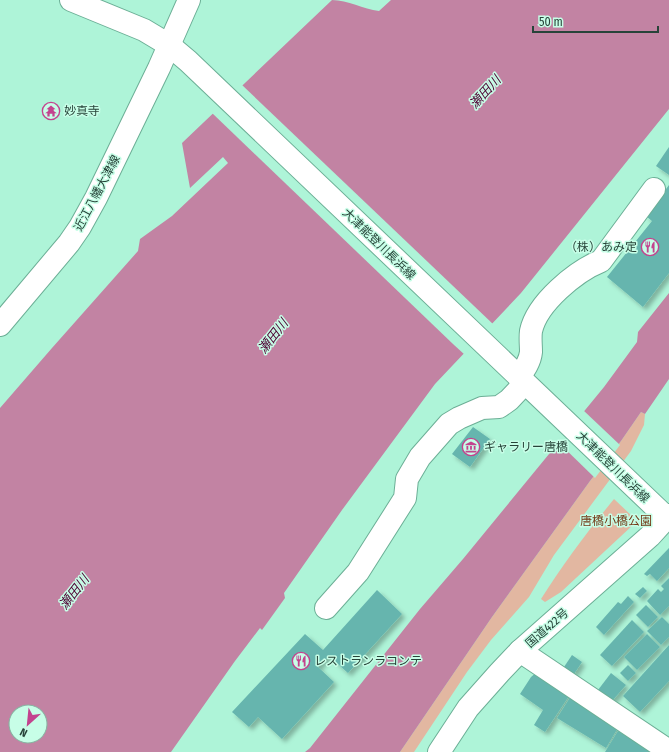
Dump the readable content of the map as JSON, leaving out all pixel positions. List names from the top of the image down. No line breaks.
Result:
{"streets":{"main road":["近江八幡大津線","大津能登川長浜線","国道422号"]},"crossings":[["近江八幡大津線","大津能登川長浜線"],["大津能登川長浜線","国道422号"]],"water":["瀬田川"],"parks":["唐橋小橋公園"],"places":{"temple":["妙真寺"],"restaurant":["（株）あみ定","レストランラコンテ"],"museum":["ギャラリー唐橋"]},"scale_bar":"50 m","north":"bottom left"}
